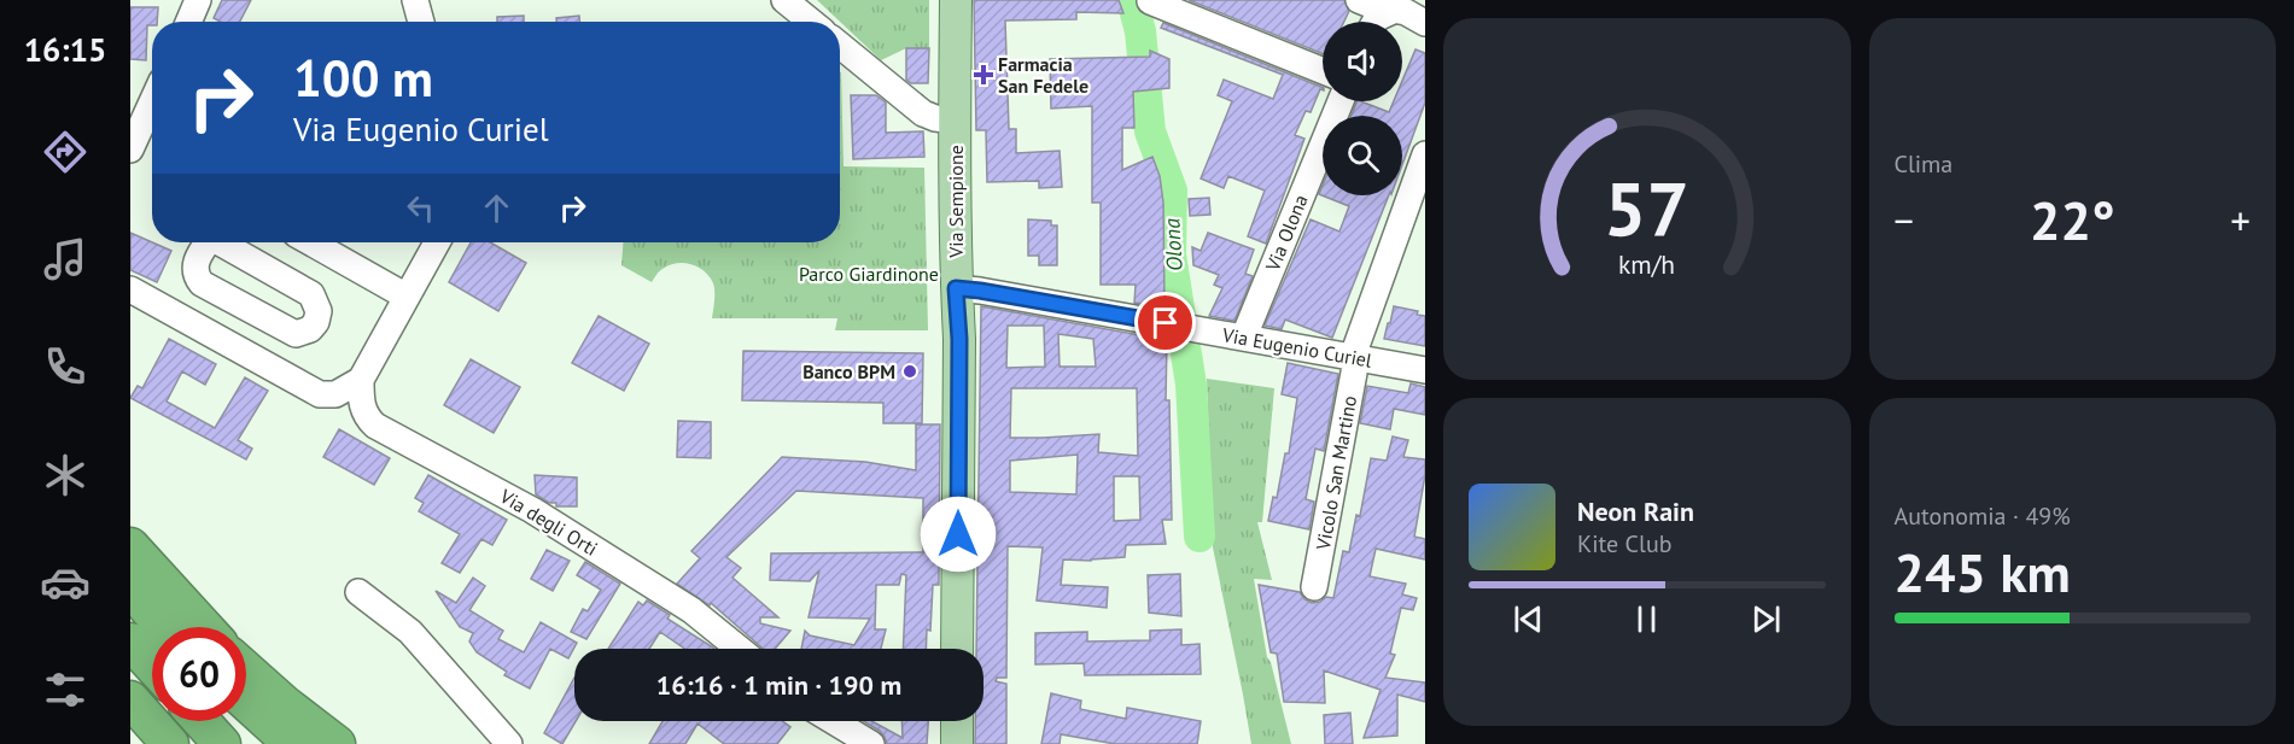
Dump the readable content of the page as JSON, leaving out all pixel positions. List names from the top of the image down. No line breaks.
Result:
{"streets":{"main road":["Via Sempione"],"street":["Via Olona","Via Eugenio Curiel","Vicolo San Martino","Via degli Orti"]},"crossings":[["Via Sempione","Via Eugenio Curiel"],["Via Olona","Via Eugenio Curiel"],["Via Eugenio Curiel","Vicolo San Martino"]],"water":["Olona"],"parks":["Parco Giardinone"],"places":{"health":["Farmacia San Fedele"],"other":["Banco BPM"]},"page":{"tabs":"16:15","tile":["Clima",["Autonomia · 49%","245 km"]],"turn":["100 m","Via Eugenio Curiel"],"heat":["−","22°","+"],"song":["Neon Rain","Kite Club"],"limit":"60","trip":"16:16 · 1 min · 190 m","gauge":["57","km/h"]}}
